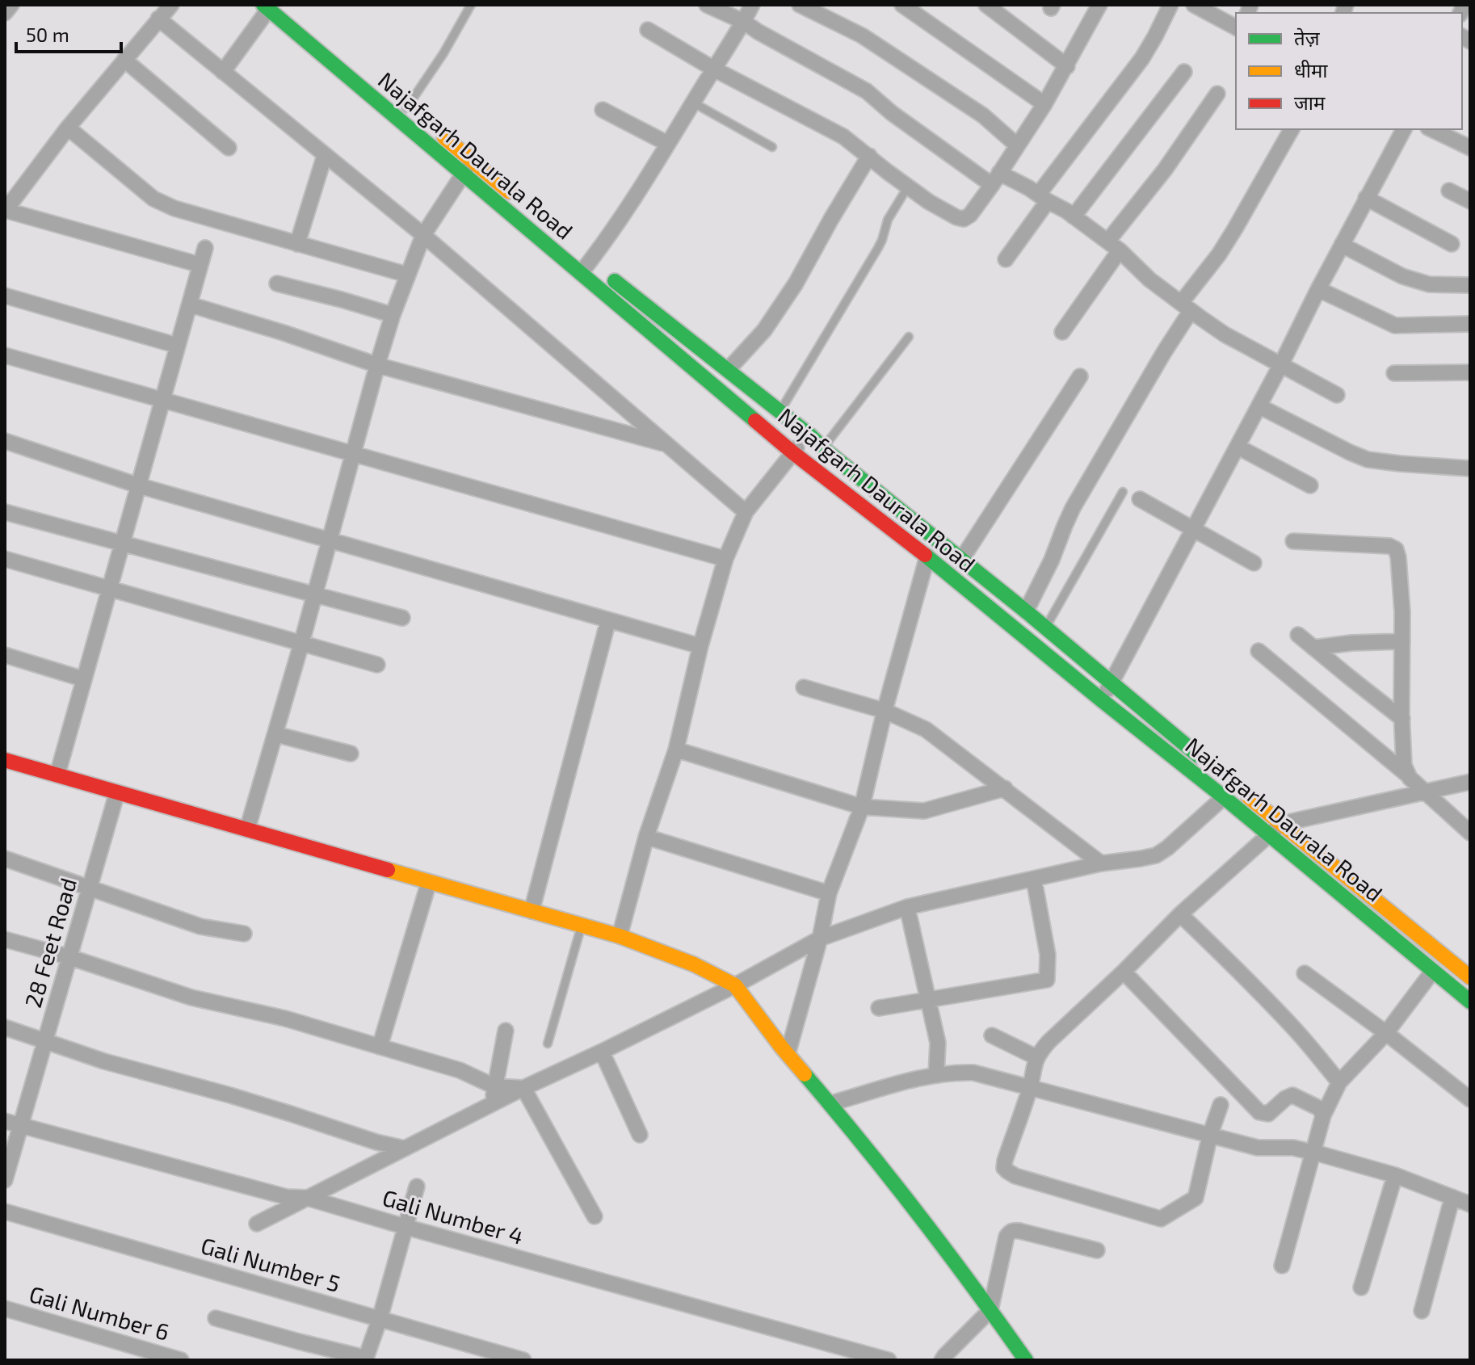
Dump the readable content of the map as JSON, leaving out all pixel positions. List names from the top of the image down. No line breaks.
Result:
{"streets":{"main road":["Najafgarh Daurala Road"],"street":["28 Feet Road","Gali Number 4","Gali Number 5","Gali Number 6"]},"crossings":[["28 Feet Road","Gali Number 4"]],"legend":["तेज़","धीमा","जाम"],"scale_bar":"50 m"}
